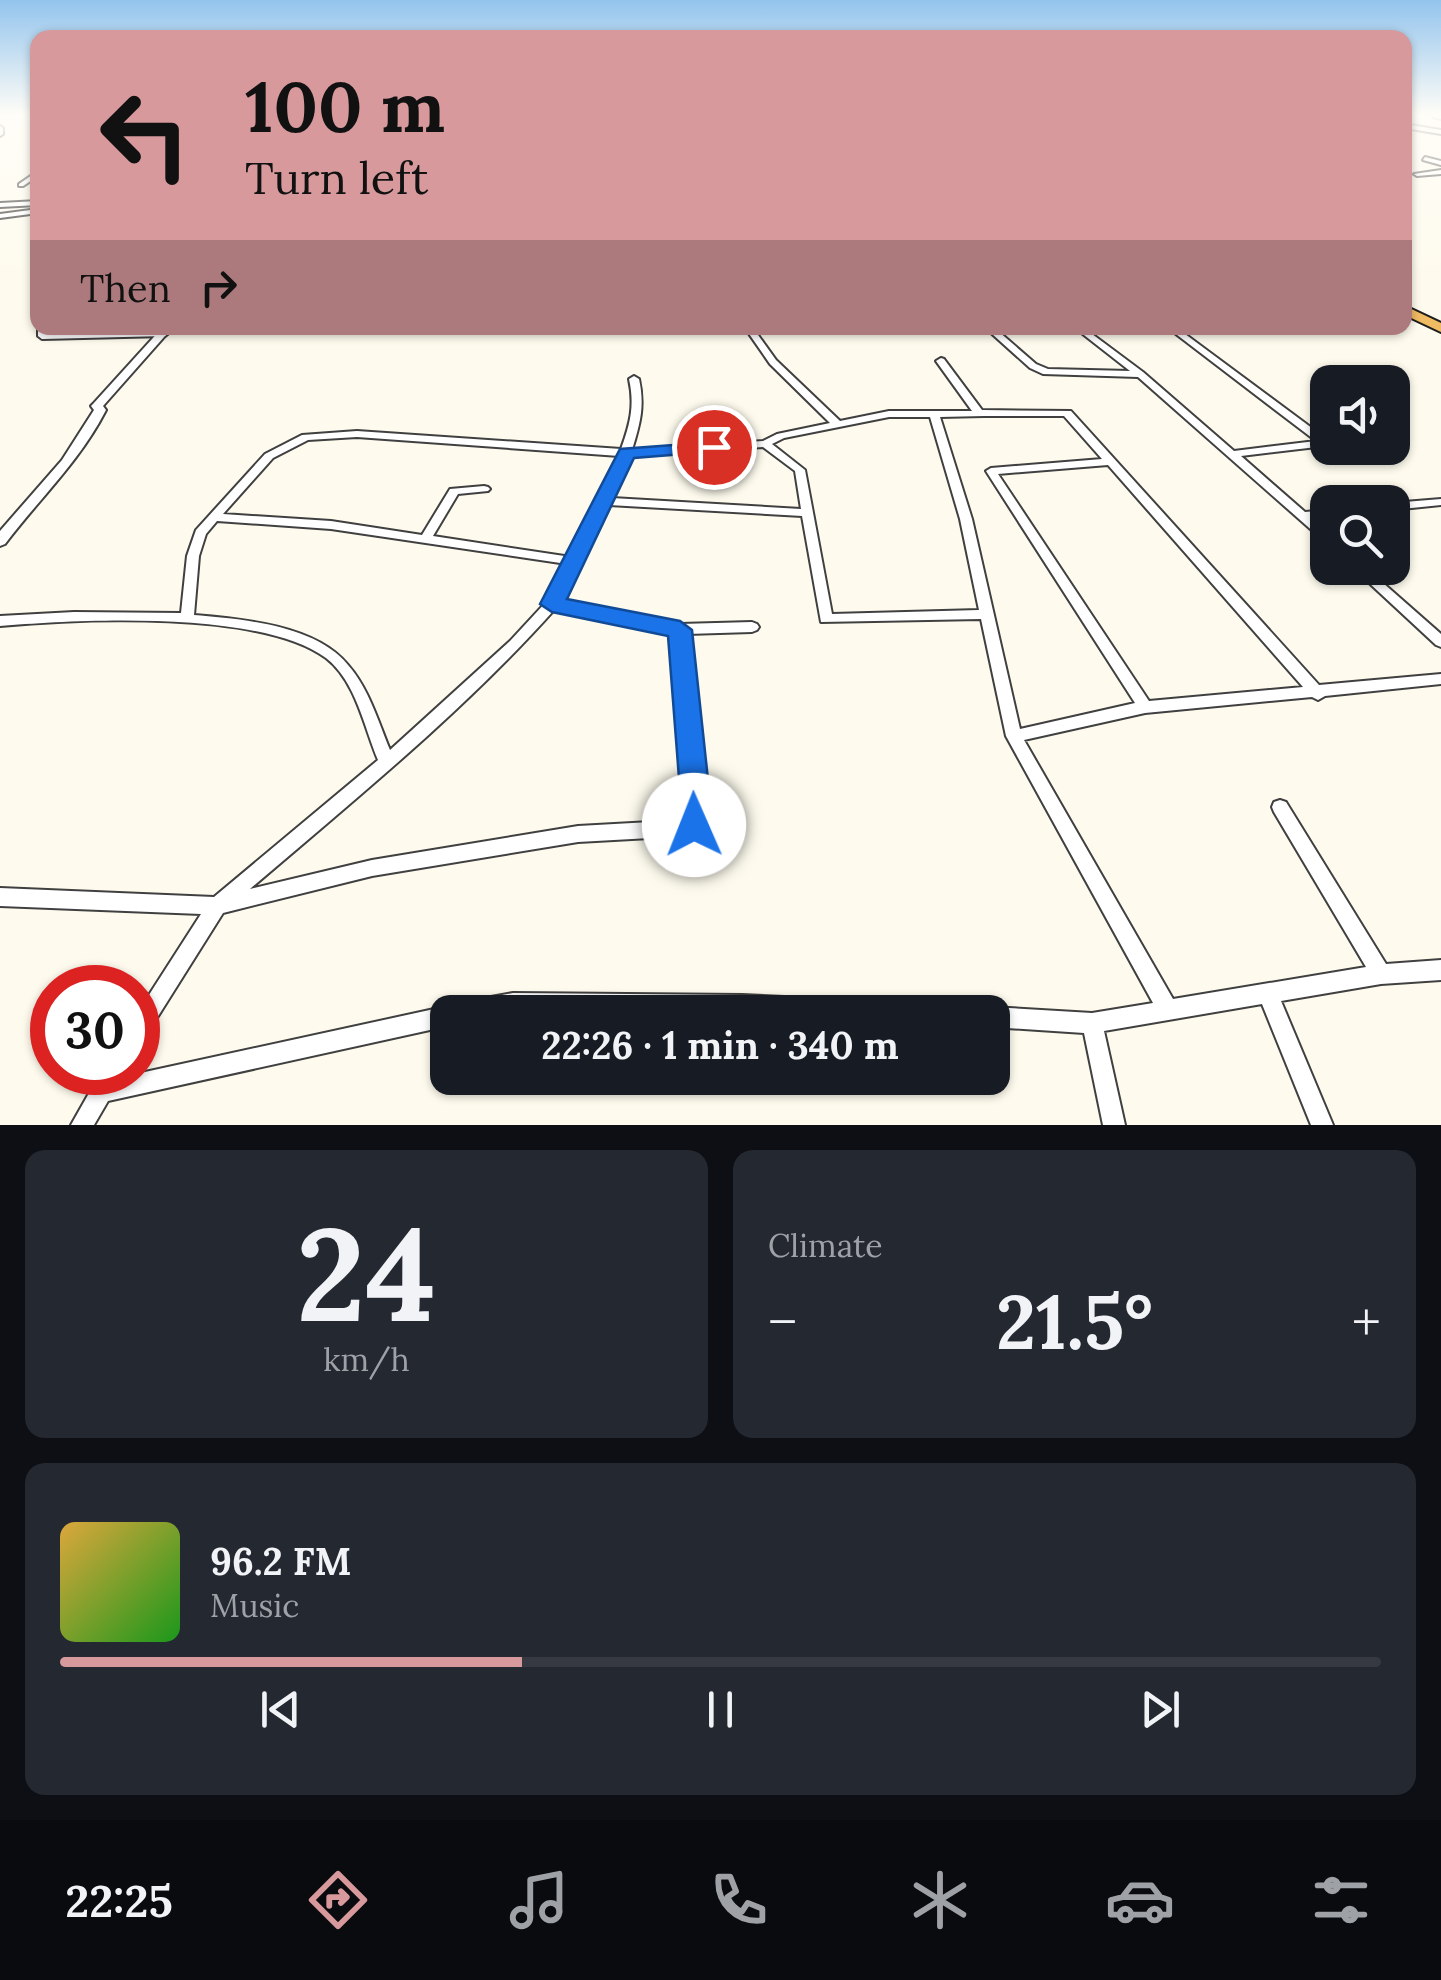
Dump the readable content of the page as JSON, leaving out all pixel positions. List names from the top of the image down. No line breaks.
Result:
{"page":{"turn":["100 m","Turn left"],"then":"Then","limit":"30","trip":"22:26 · 1 min · 340 m","tile":[["24","km/h"],"Climate"],"heat":["−","21.5°","+"],"song":["96.2 FM","Music"],"tabs":"22:25"}}
